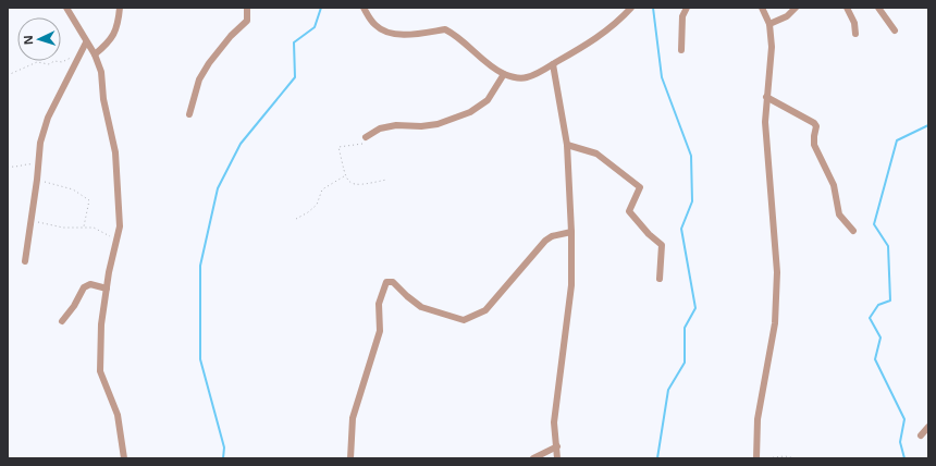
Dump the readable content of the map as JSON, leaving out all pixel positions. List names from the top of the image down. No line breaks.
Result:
{"north":"left"}
